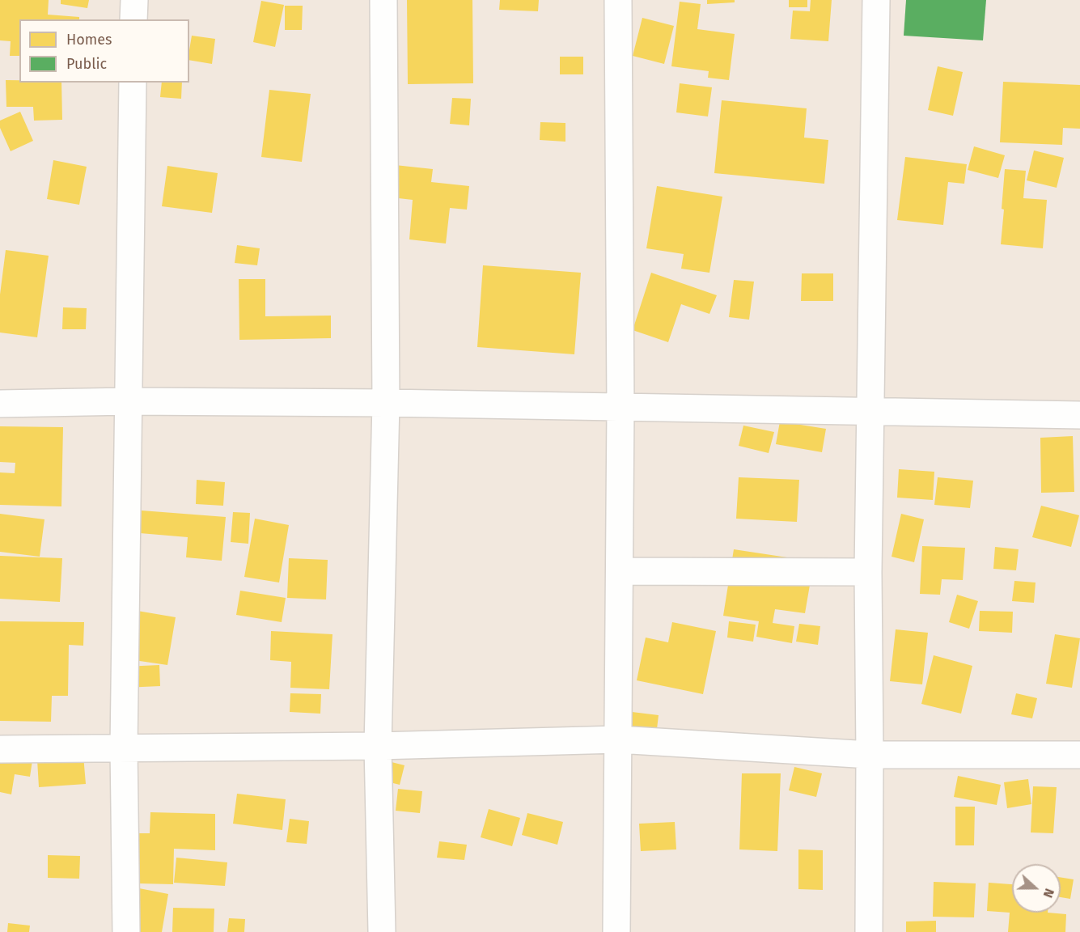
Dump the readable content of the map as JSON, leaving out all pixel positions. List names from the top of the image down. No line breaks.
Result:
{"legend":["Homes","Public"],"north":"right"}
